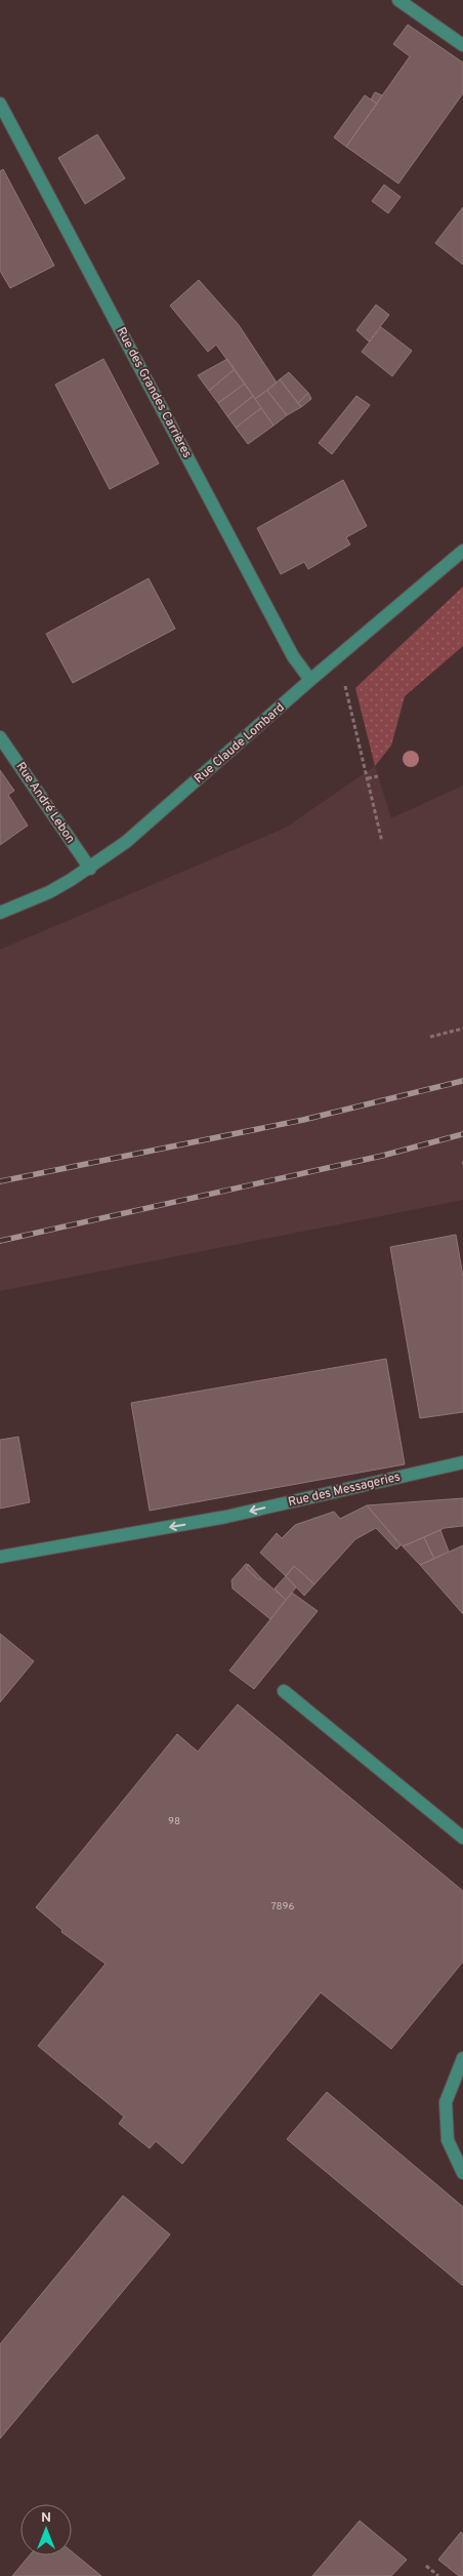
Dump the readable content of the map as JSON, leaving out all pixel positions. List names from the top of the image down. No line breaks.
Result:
{"streets":{"street":["Rue des Grandes Carrières","Rue Claude Lombard","Rue André Lebon","Rue des Messageries"]},"crossings":[["Rue des Grandes Carrières","Rue Claude Lombard"],["Rue Claude Lombard","Rue André Lebon"]],"one_way":["Rue des Messageries"],"house_numbers":["98","7896"],"north":"top"}
